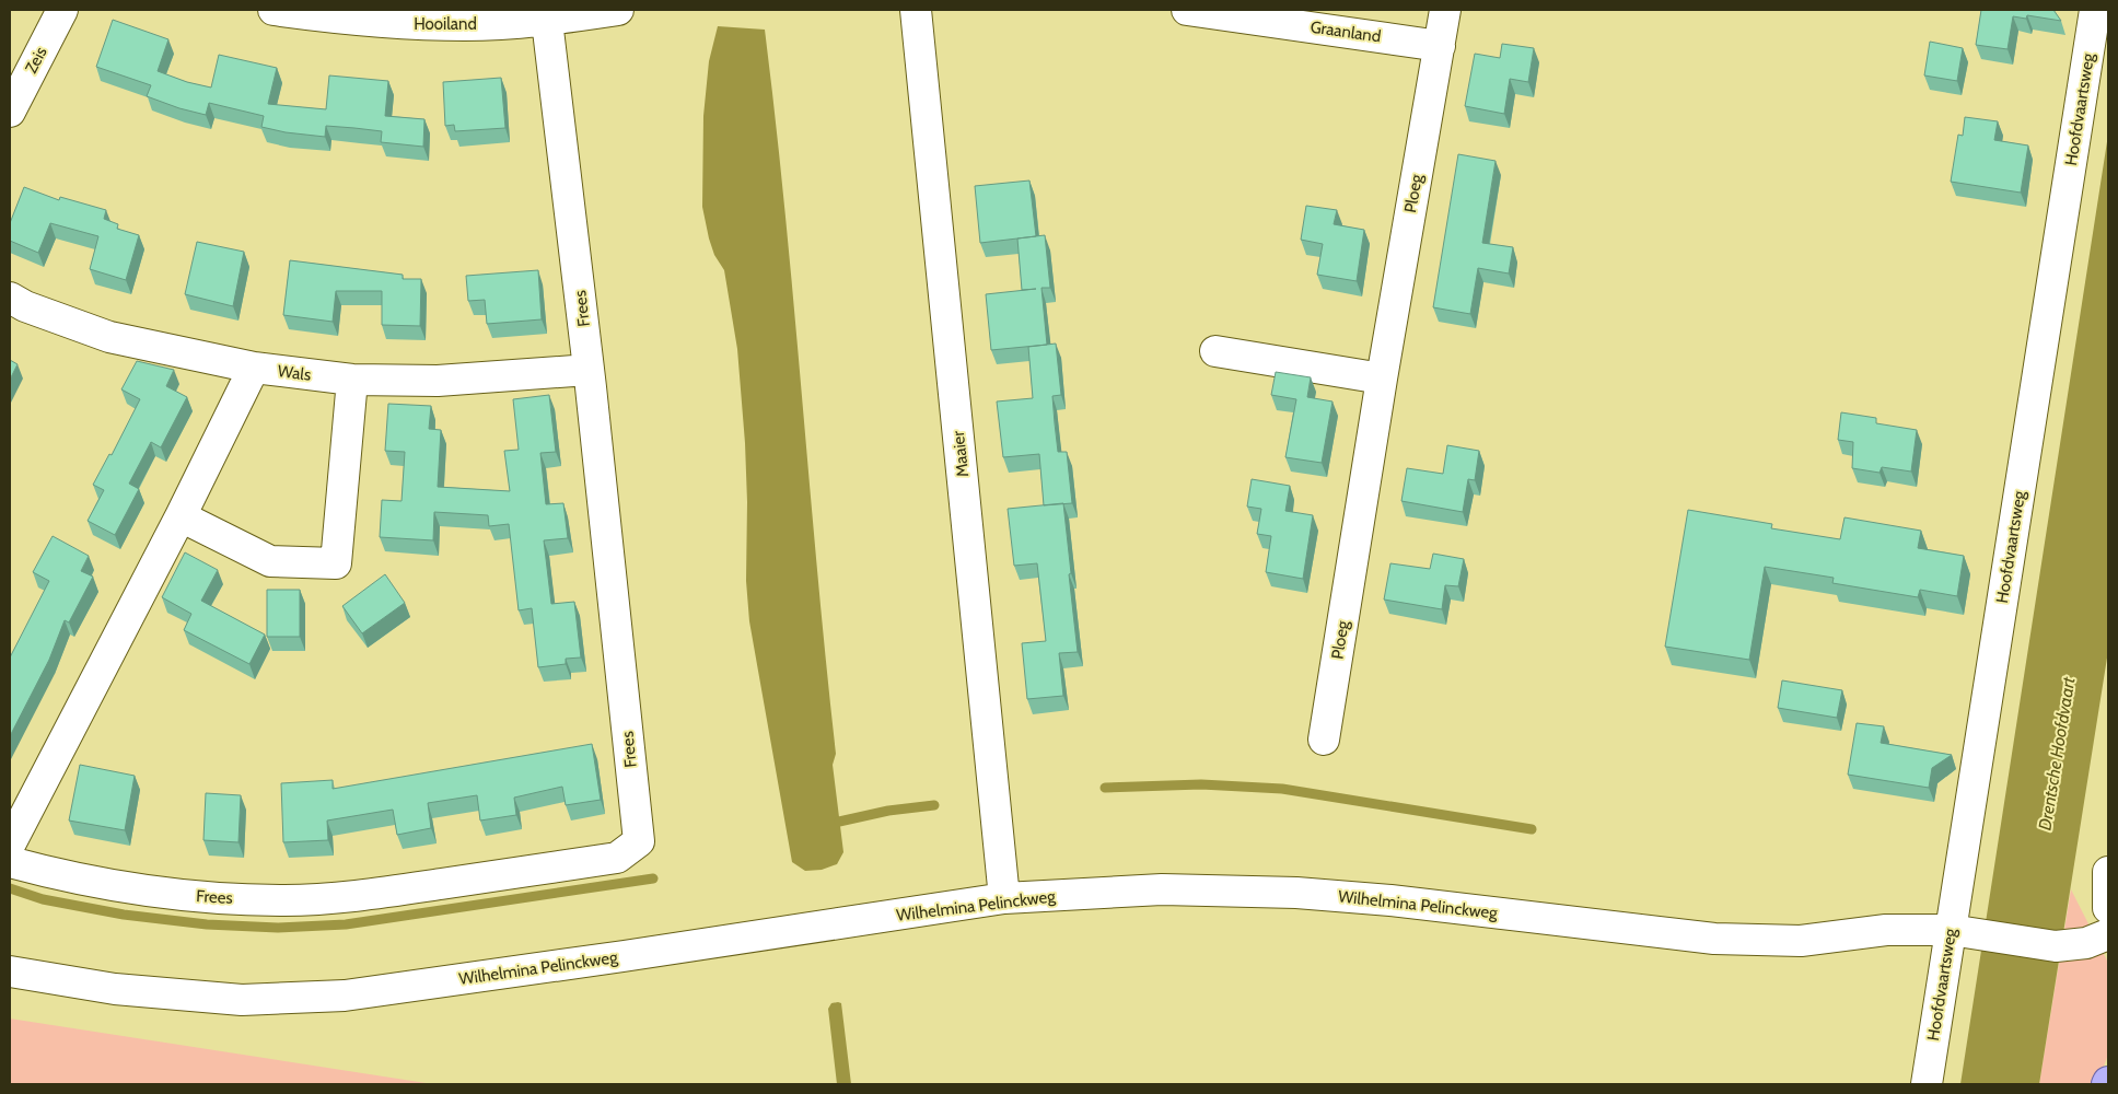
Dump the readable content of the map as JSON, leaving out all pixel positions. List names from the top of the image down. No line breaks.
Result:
{"streets":{"street":["Hooiland","Graanland","Zeis","Hoofdvaartsweg","Ploeg","Frees","Wals","Maaier","Wilhelmina Pelinckweg"]},"crossings":[["Hooiland","Frees"],["Graanland","Ploeg"],["Hoofdvaartsweg","Wilhelmina Pelinckweg"],["Frees","Wals"],["Maaier","Wilhelmina Pelinckweg"]],"water":["Drentsche Hoofdvaart"]}
